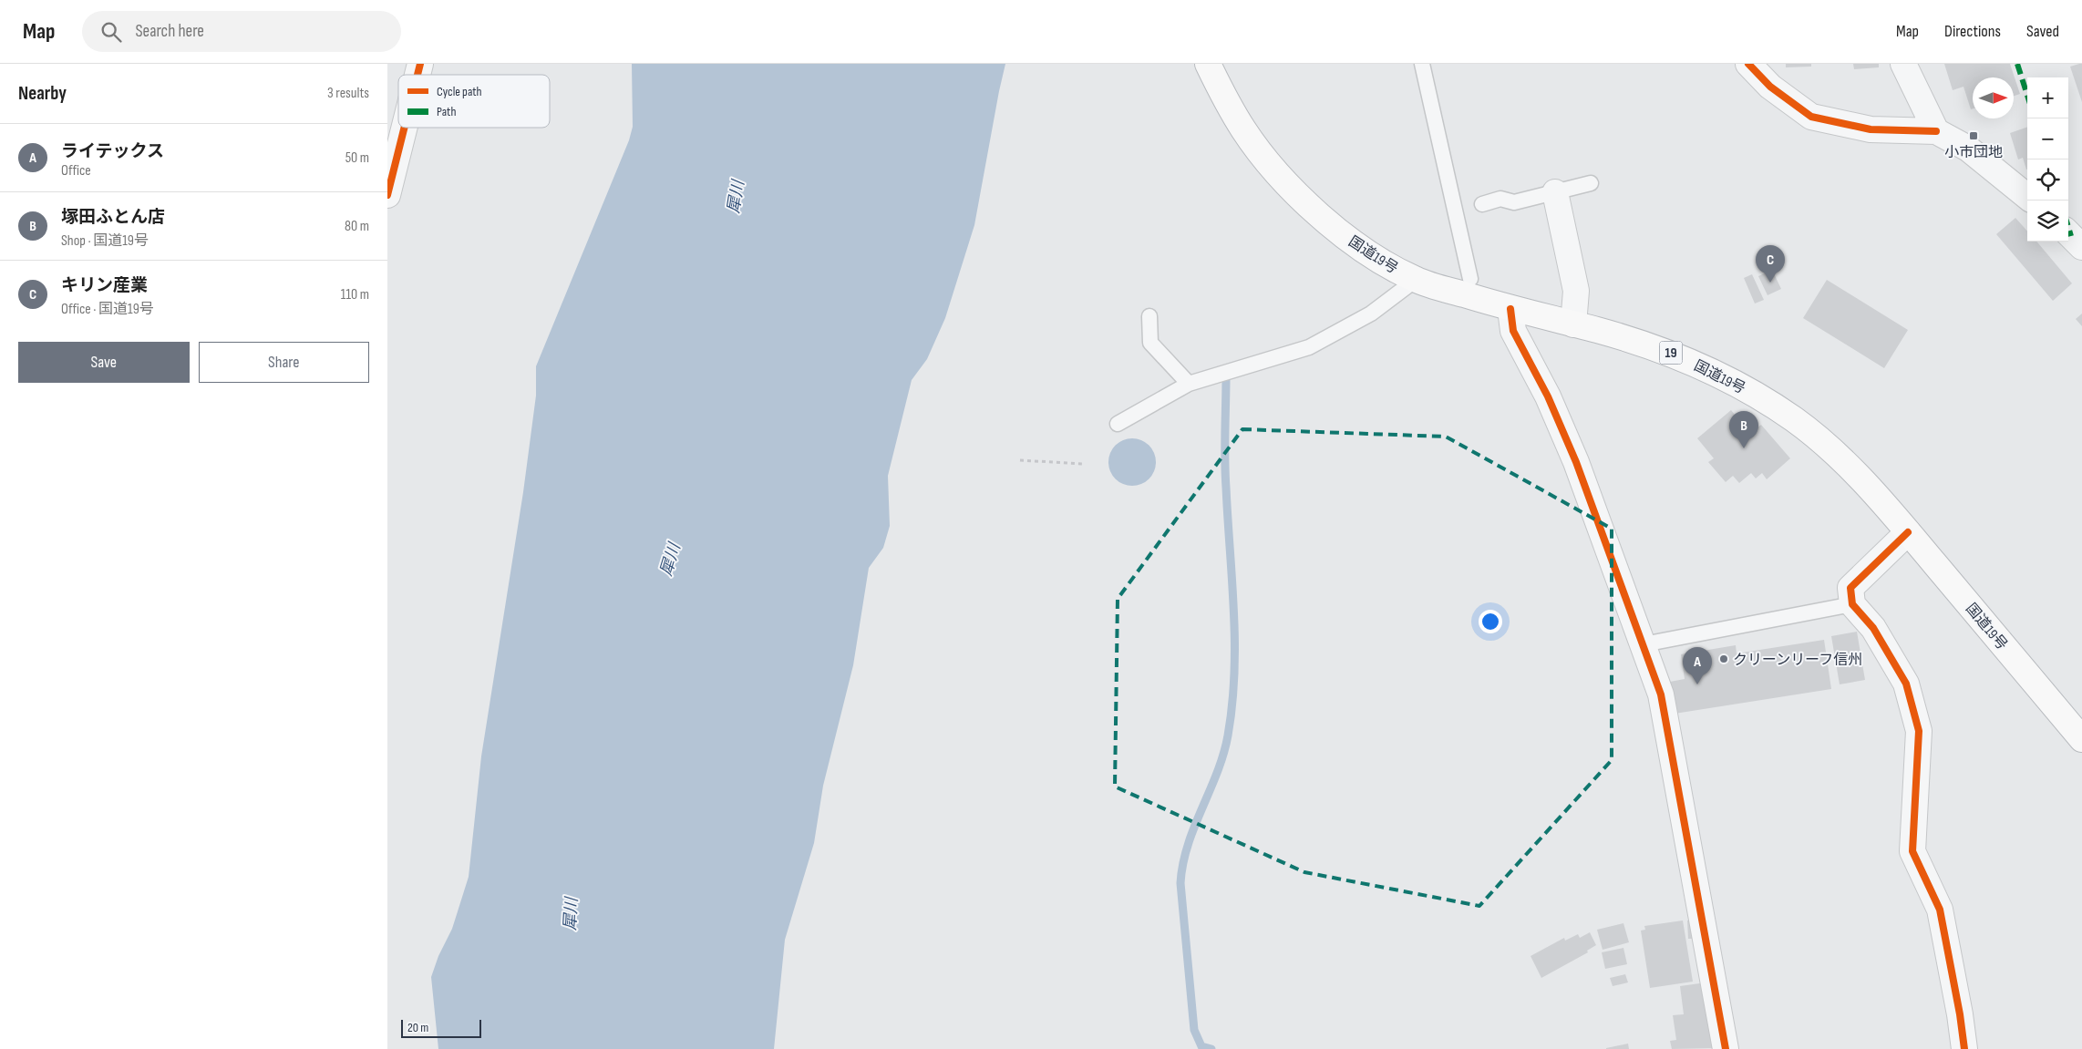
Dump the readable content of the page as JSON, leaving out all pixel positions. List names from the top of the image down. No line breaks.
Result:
{"streets":{"highway":["国道19号","19"]},"water":["犀川"],"places":{"transit":["小市団地"],"other":["クリーンリーフ信州"]},"legend":["Cycle path","Path"],"scale_bar":"20 m","north":"right","page":{"header":"Map","search":"Search here","nav":["Map","Directions","Saved"],"heading":["Nearby","3 results"],"map_buttons":["+","−"],"list":[{"mark":"A","name":"ライテックス","note":"Office","value":"50 m"},{"mark":"B","name":"塚田ふとん店","note":"Shop · 国道19号","value":"80 m"},{"mark":"C","name":"キリン産業","note":"Office · 国道19号","value":"110 m"}],"pins":["C","B","A"],"buttons":["Save","Share"],"scale":"20 m"}}
